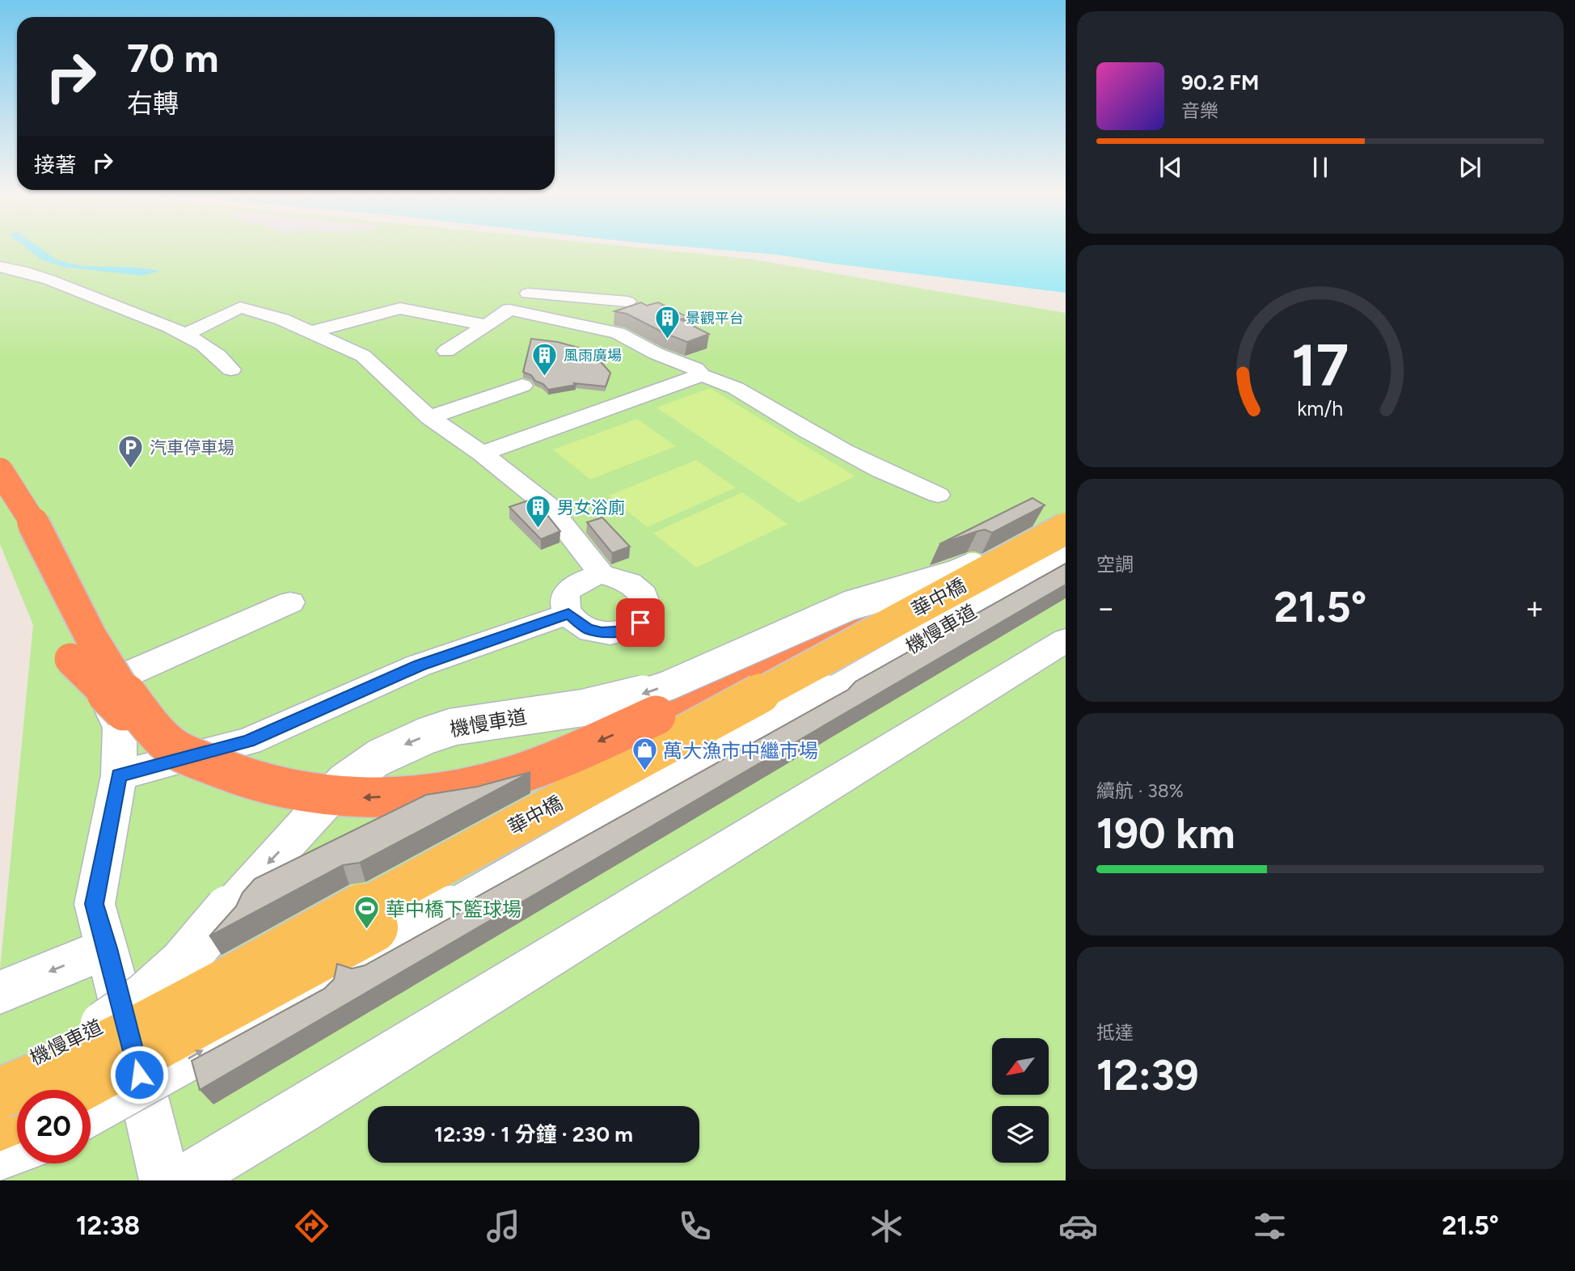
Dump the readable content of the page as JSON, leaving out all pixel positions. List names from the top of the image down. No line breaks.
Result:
{"streets":{"main road":["華中橋"],"lane":["機慢車道"]},"places":{"building":["景觀平台","風雨廣場","男女浴廁"],"parking":["汽車停車場"],"shop":["萬大漁市中繼市場"],"sports":["華中橋下籃球場"]},"north":"bottom left","page":{"turn":["70 m","右轉"],"song":["90.2 FM","音樂"],"then":"接著","tile":["空調",["續航 · 38%","190 km"],["抵達","12:39"]],"heat":["−","21.5°","+"],"limit":"20","trip":"12:39 · 1 分鐘 · 230 m","tabs":["12:38","21.5°"],"gauge":["17","km/h"]}}
